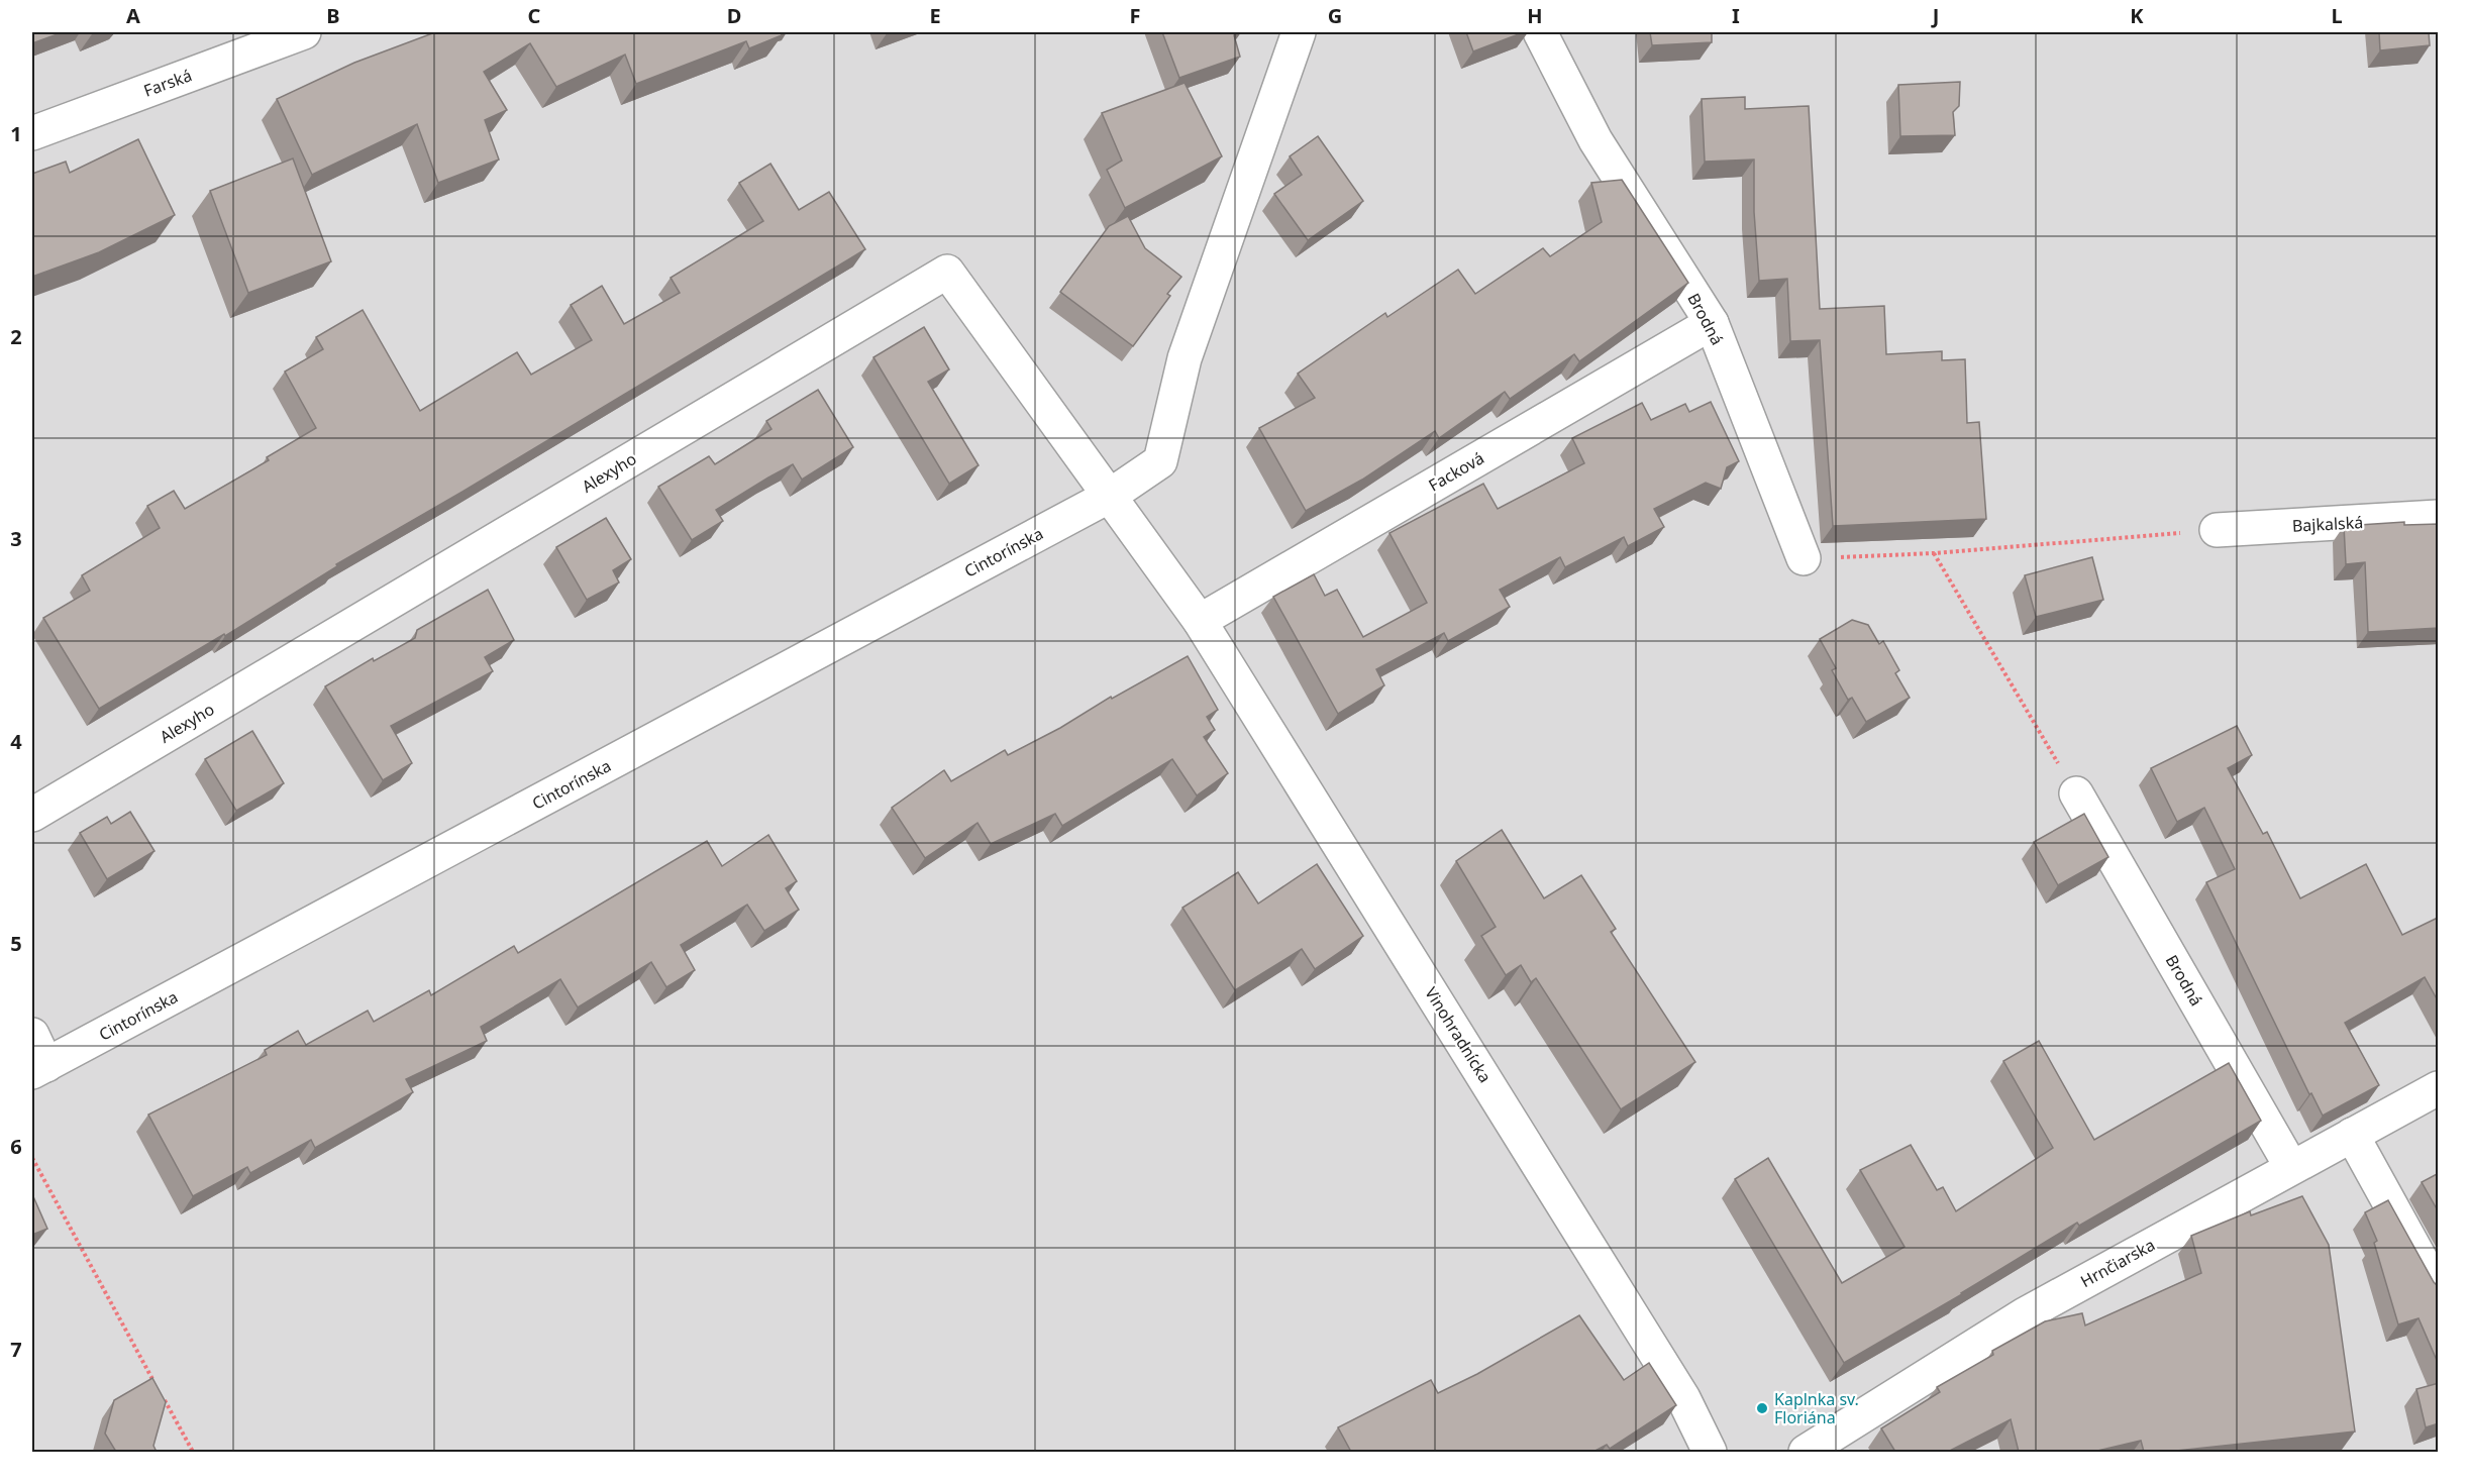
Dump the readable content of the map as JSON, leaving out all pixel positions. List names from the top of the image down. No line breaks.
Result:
{"streets":{"street":["Farská","Brodná","Facková","Alexyho","Bajkalská","Cintorínska","Vinohradnícka","Hrnčiarska"]},"crossings":[["Brodná","Facková"],["Brodná","Hrnčiarska"],["Facková","Vinohradnícka"],["Alexyho","Cintorínska"],["Alexyho","Vinohradnícka"],["Cintorínska","Vinohradnícka"]],"places":["Kaplnka sv. Floriána"],"grid":{"columns":["A","B","C","D","E","F","G","H","I","J","K","L"],"rows":["1","2","3","4","5","6","7"]}}
